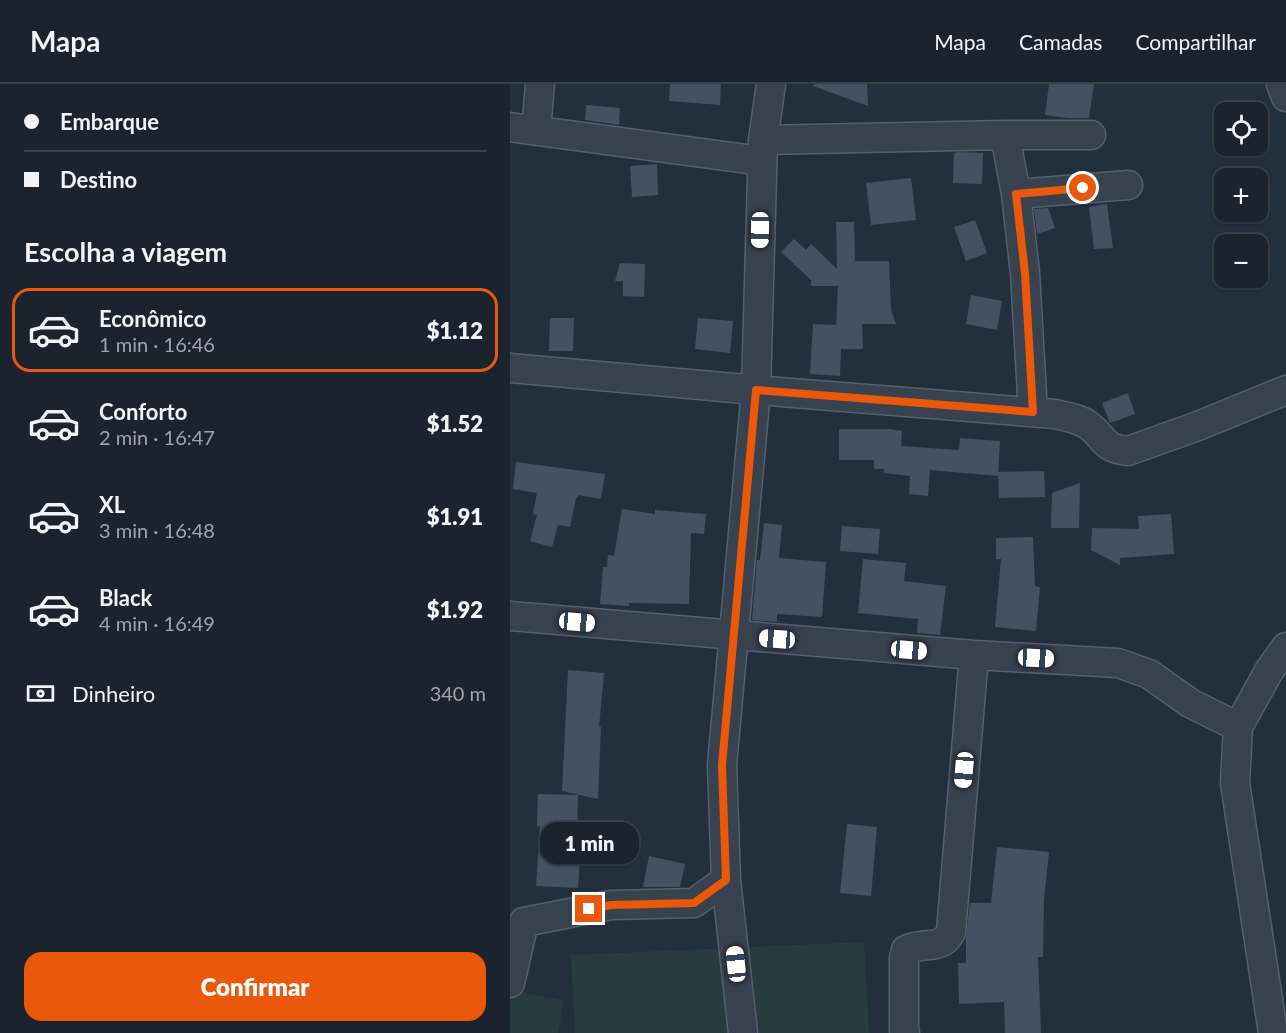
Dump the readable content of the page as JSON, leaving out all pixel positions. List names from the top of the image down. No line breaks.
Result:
{"page":{"header":"Mapa","nav":["Mapa","Camadas","Compartilhar"],"banner":["Embarque","Destino"],"map_buttons":["+","−"],"heading":"Escolha a viagem","list":[{"name":"Econômico","note":"1 min · 16:46","value":"$1.12"},{"name":"Conforto","note":"2 min · 16:47","value":"$1.52"},{"name":"XL","note":"3 min · 16:48","value":"$1.91"},{"name":"Black","note":"4 min · 16:49","value":"$1.92"}],"pay":["Dinheiro","340 m"],"bubble":"1 min","buttons":"Confirmar"}}
